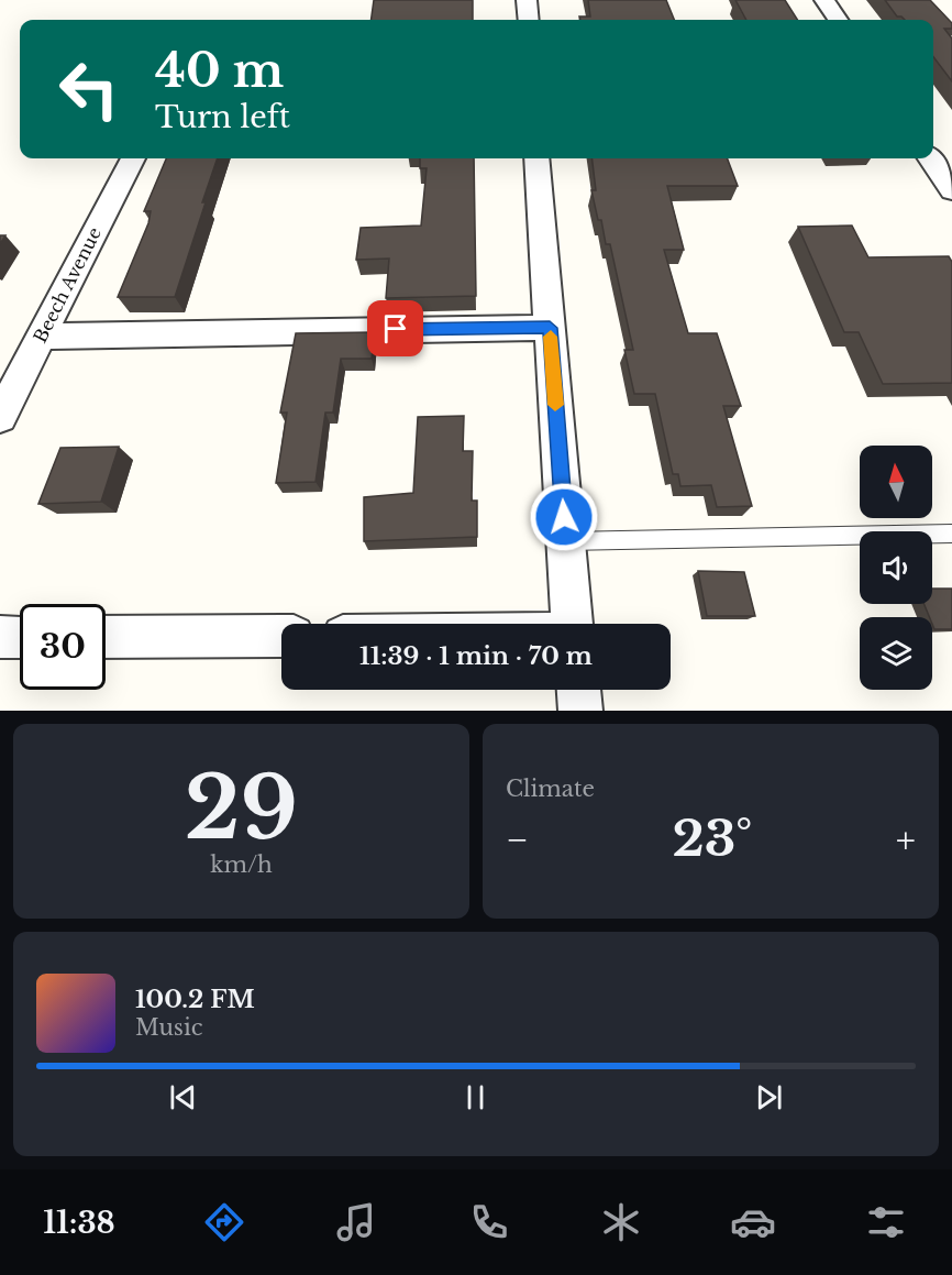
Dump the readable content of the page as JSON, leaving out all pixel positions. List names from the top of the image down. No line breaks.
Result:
{"streets":{"street":["Beech Avenue"]},"north":"top","page":{"turn":["40 m","Turn left"],"limit":"30","trip":"11:39 · 1 min · 70 m","tile":[["29","km/h"],"Climate"],"heat":["−","23°","+"],"song":["100.2 FM","Music"],"tabs":"11:38"}}
